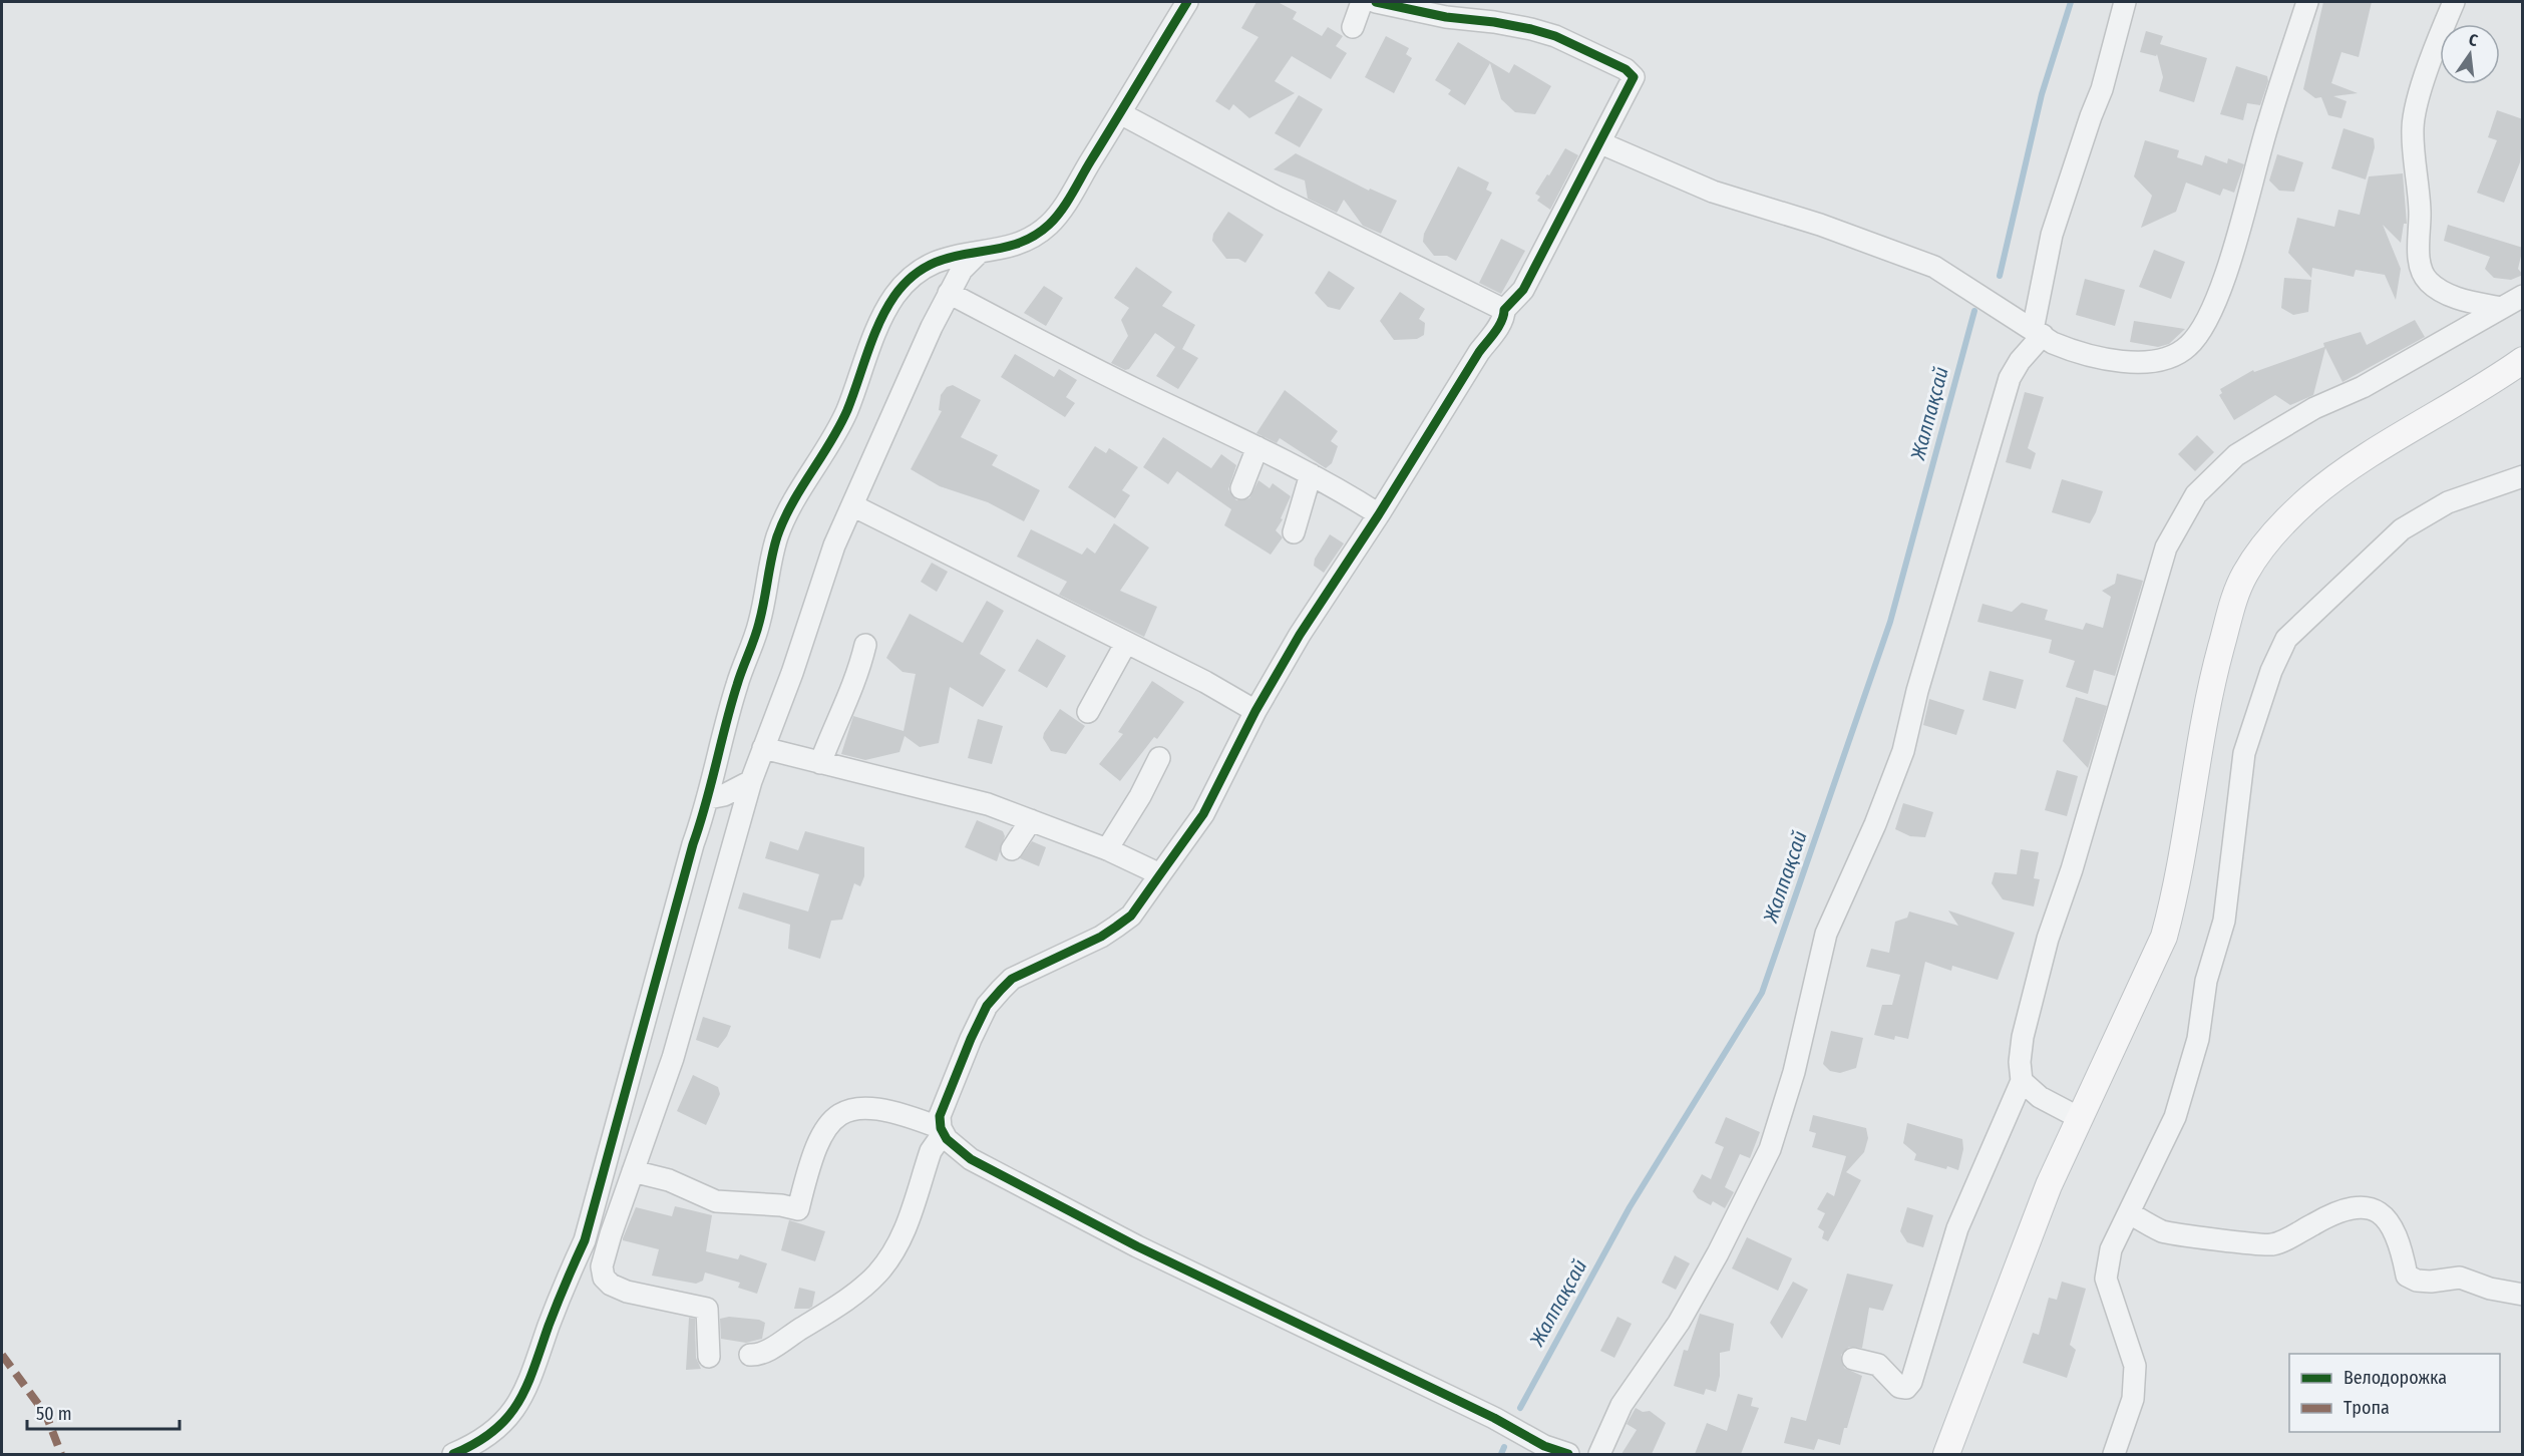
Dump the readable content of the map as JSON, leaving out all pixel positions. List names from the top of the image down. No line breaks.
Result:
{"water":["Жалпақсай"],"legend":["Велодорожка","Тропа"],"scale_bar":"50 m","north":"top"}
